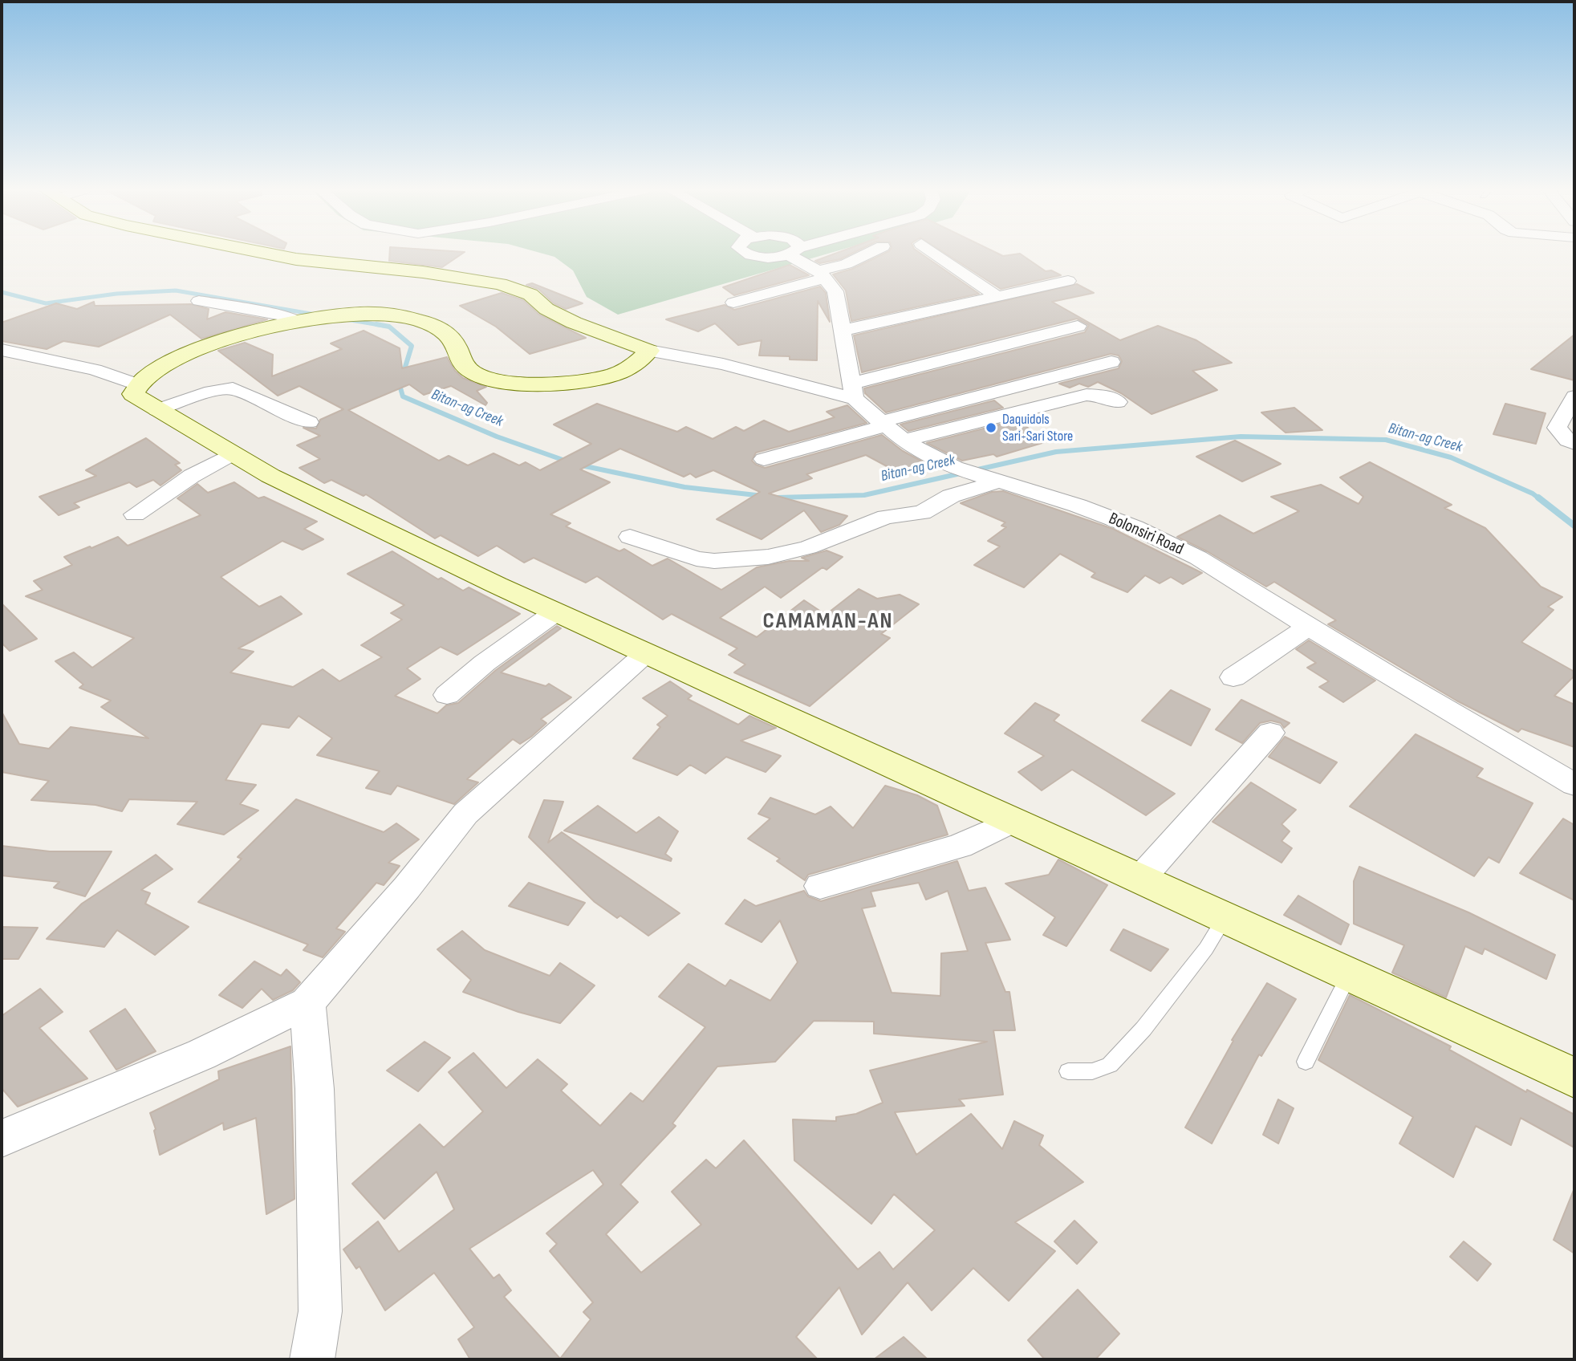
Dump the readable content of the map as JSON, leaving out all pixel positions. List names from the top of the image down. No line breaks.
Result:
{"streets":{"street":["Bolonsiri Road"]},"districts":["CAMAMAN-AN"],"water":["Bitan-ag Creek"],"places":["Daquidols Sari-Sari Store"]}
